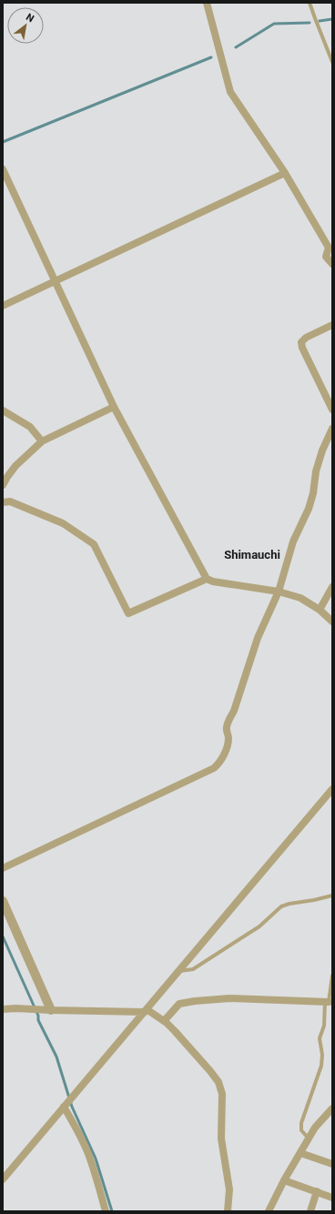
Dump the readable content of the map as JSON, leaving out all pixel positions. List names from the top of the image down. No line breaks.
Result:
{"districts":["Shimauchi"],"north":"top right"}
